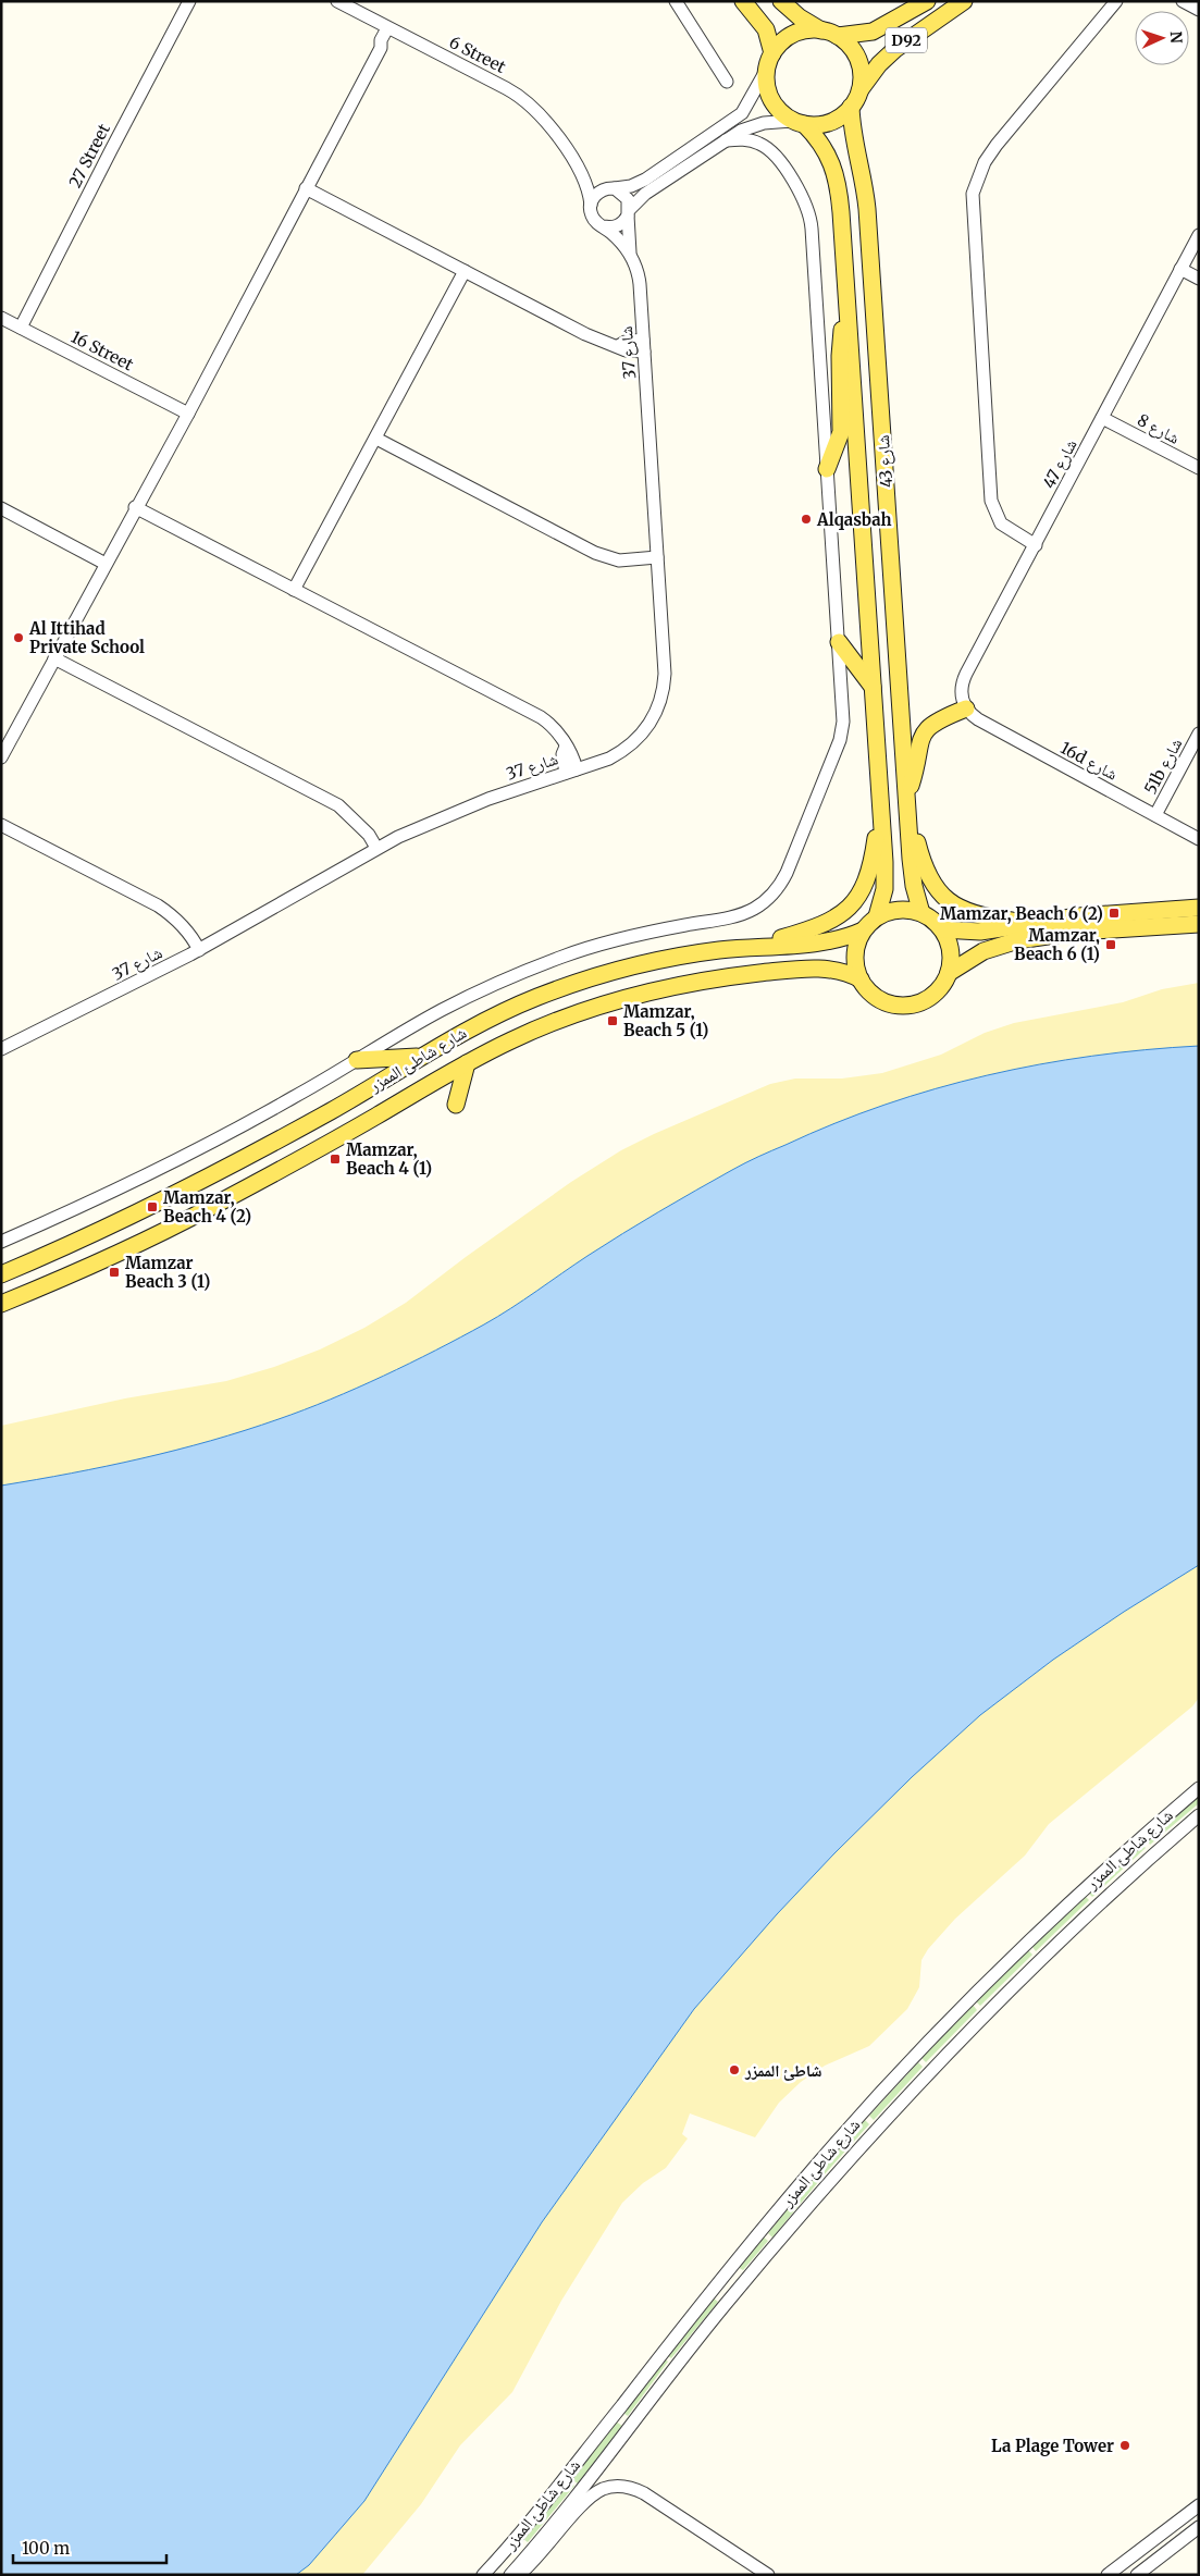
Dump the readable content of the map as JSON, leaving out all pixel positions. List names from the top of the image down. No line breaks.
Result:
{"streets":{"main road":["D92","شارع 43","شارع شاطئ الممزر"],"street":["6 Street","27 Street","16 Street","شارع 37","شارع 8","شارع 47","16d شارع","51b شارع"]},"crossings":[["D92","شارع 43"],["27 Street","16 Street"],["شارع 8","شارع 47"],["شارع 43","شارع شاطئ الممزر"],["شارع 47","16d شارع"],["16d شارع","51b شارع"]],"places":{"other":["Alqasbah","Al Ittihad Private School","شاطئ الممزر","La Plage Tower"],"transit":["Mamzar, Beach 6 (2)","Mamzar, Beach 6 (1)","Mamzar, Beach 5 (1)","Mamzar, Beach 4 (1)","Mamzar, Beach 4 (2)","Mamzar Beach 3 (1)"]},"scale_bar":"100 m","north":"right"}
